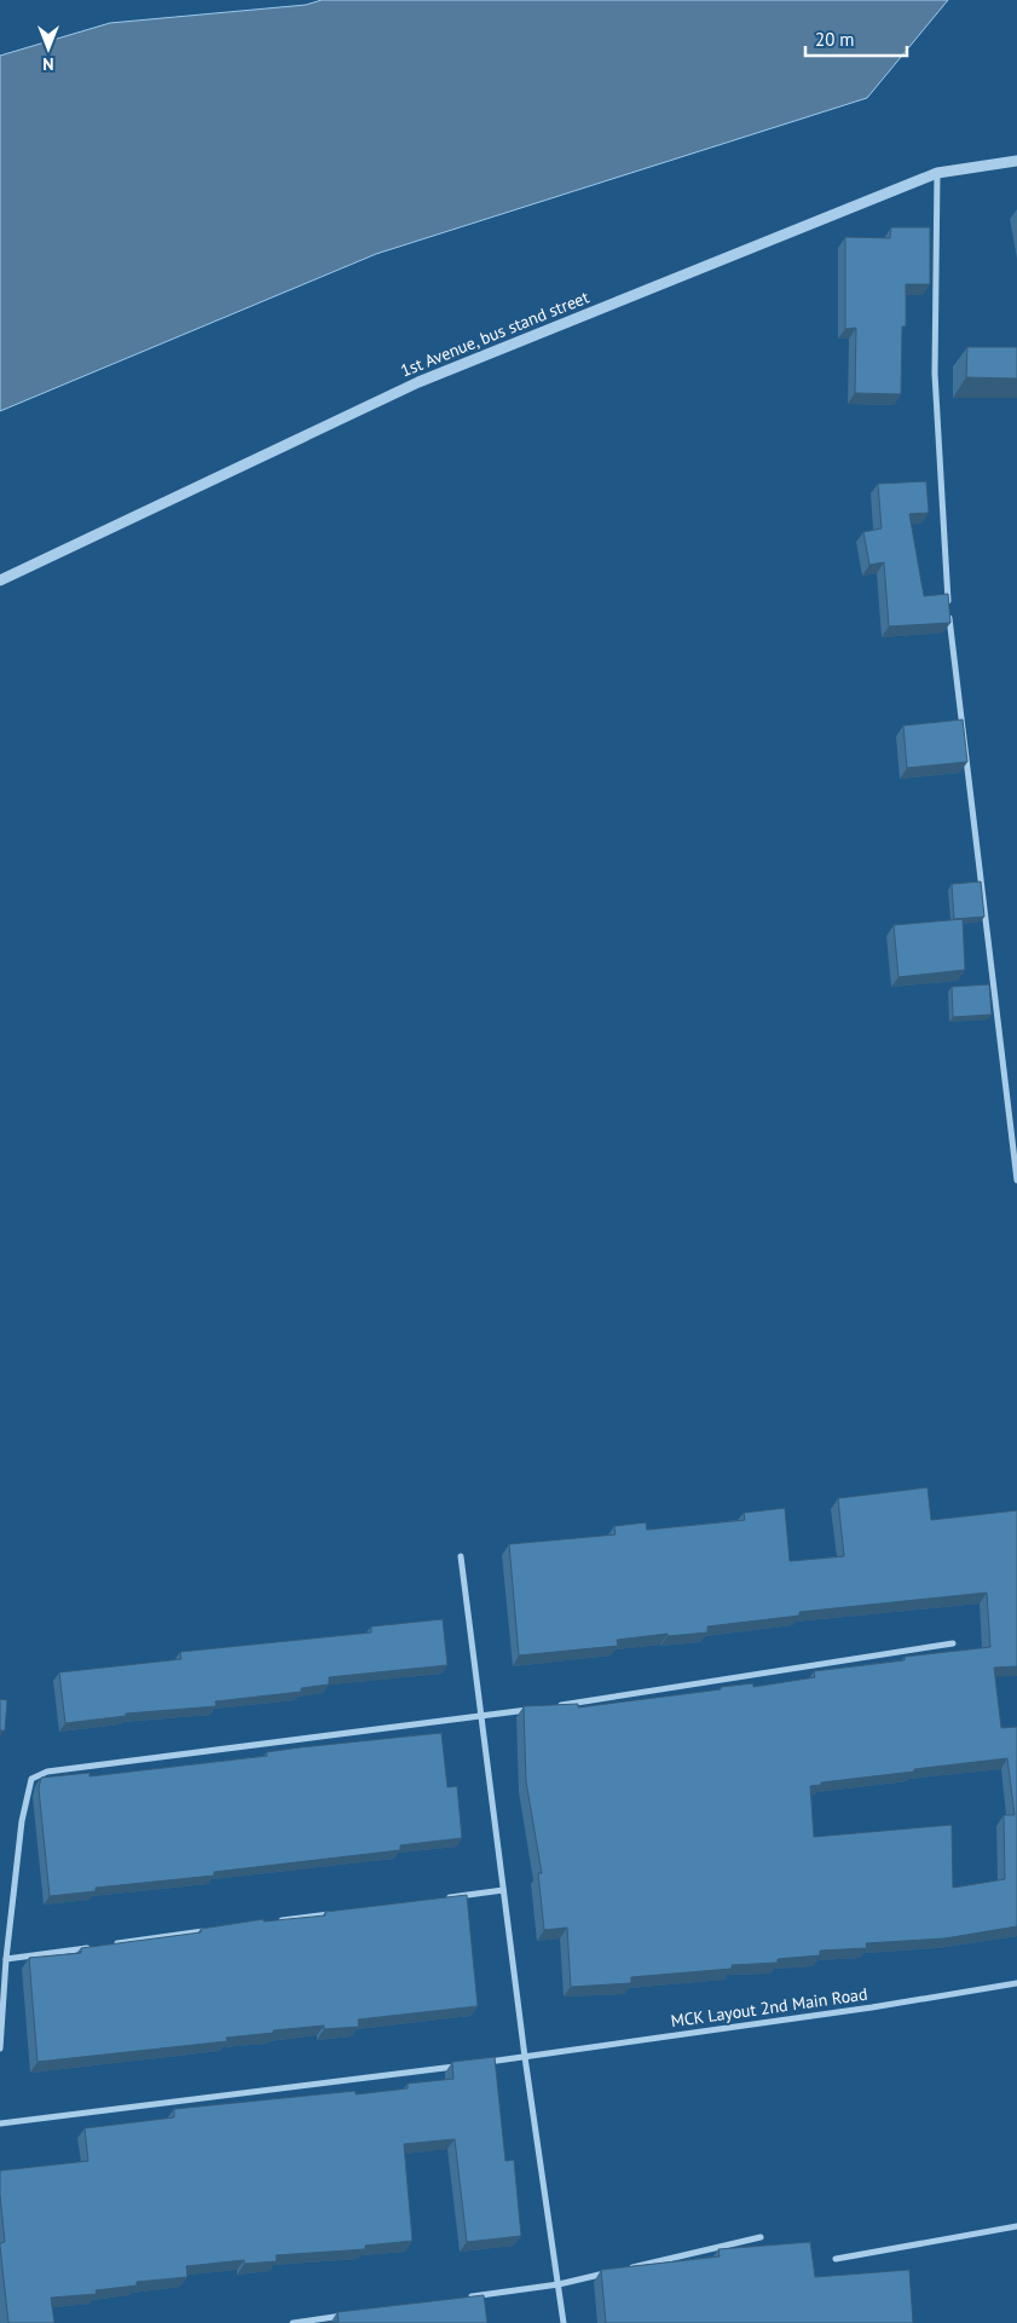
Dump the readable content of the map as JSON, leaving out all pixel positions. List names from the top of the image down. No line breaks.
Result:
{"streets":{"street":["1st Avenue, bus stand street","MCK Layout 2nd Main Road"]},"scale_bar":"20 m","north":"bottom"}
